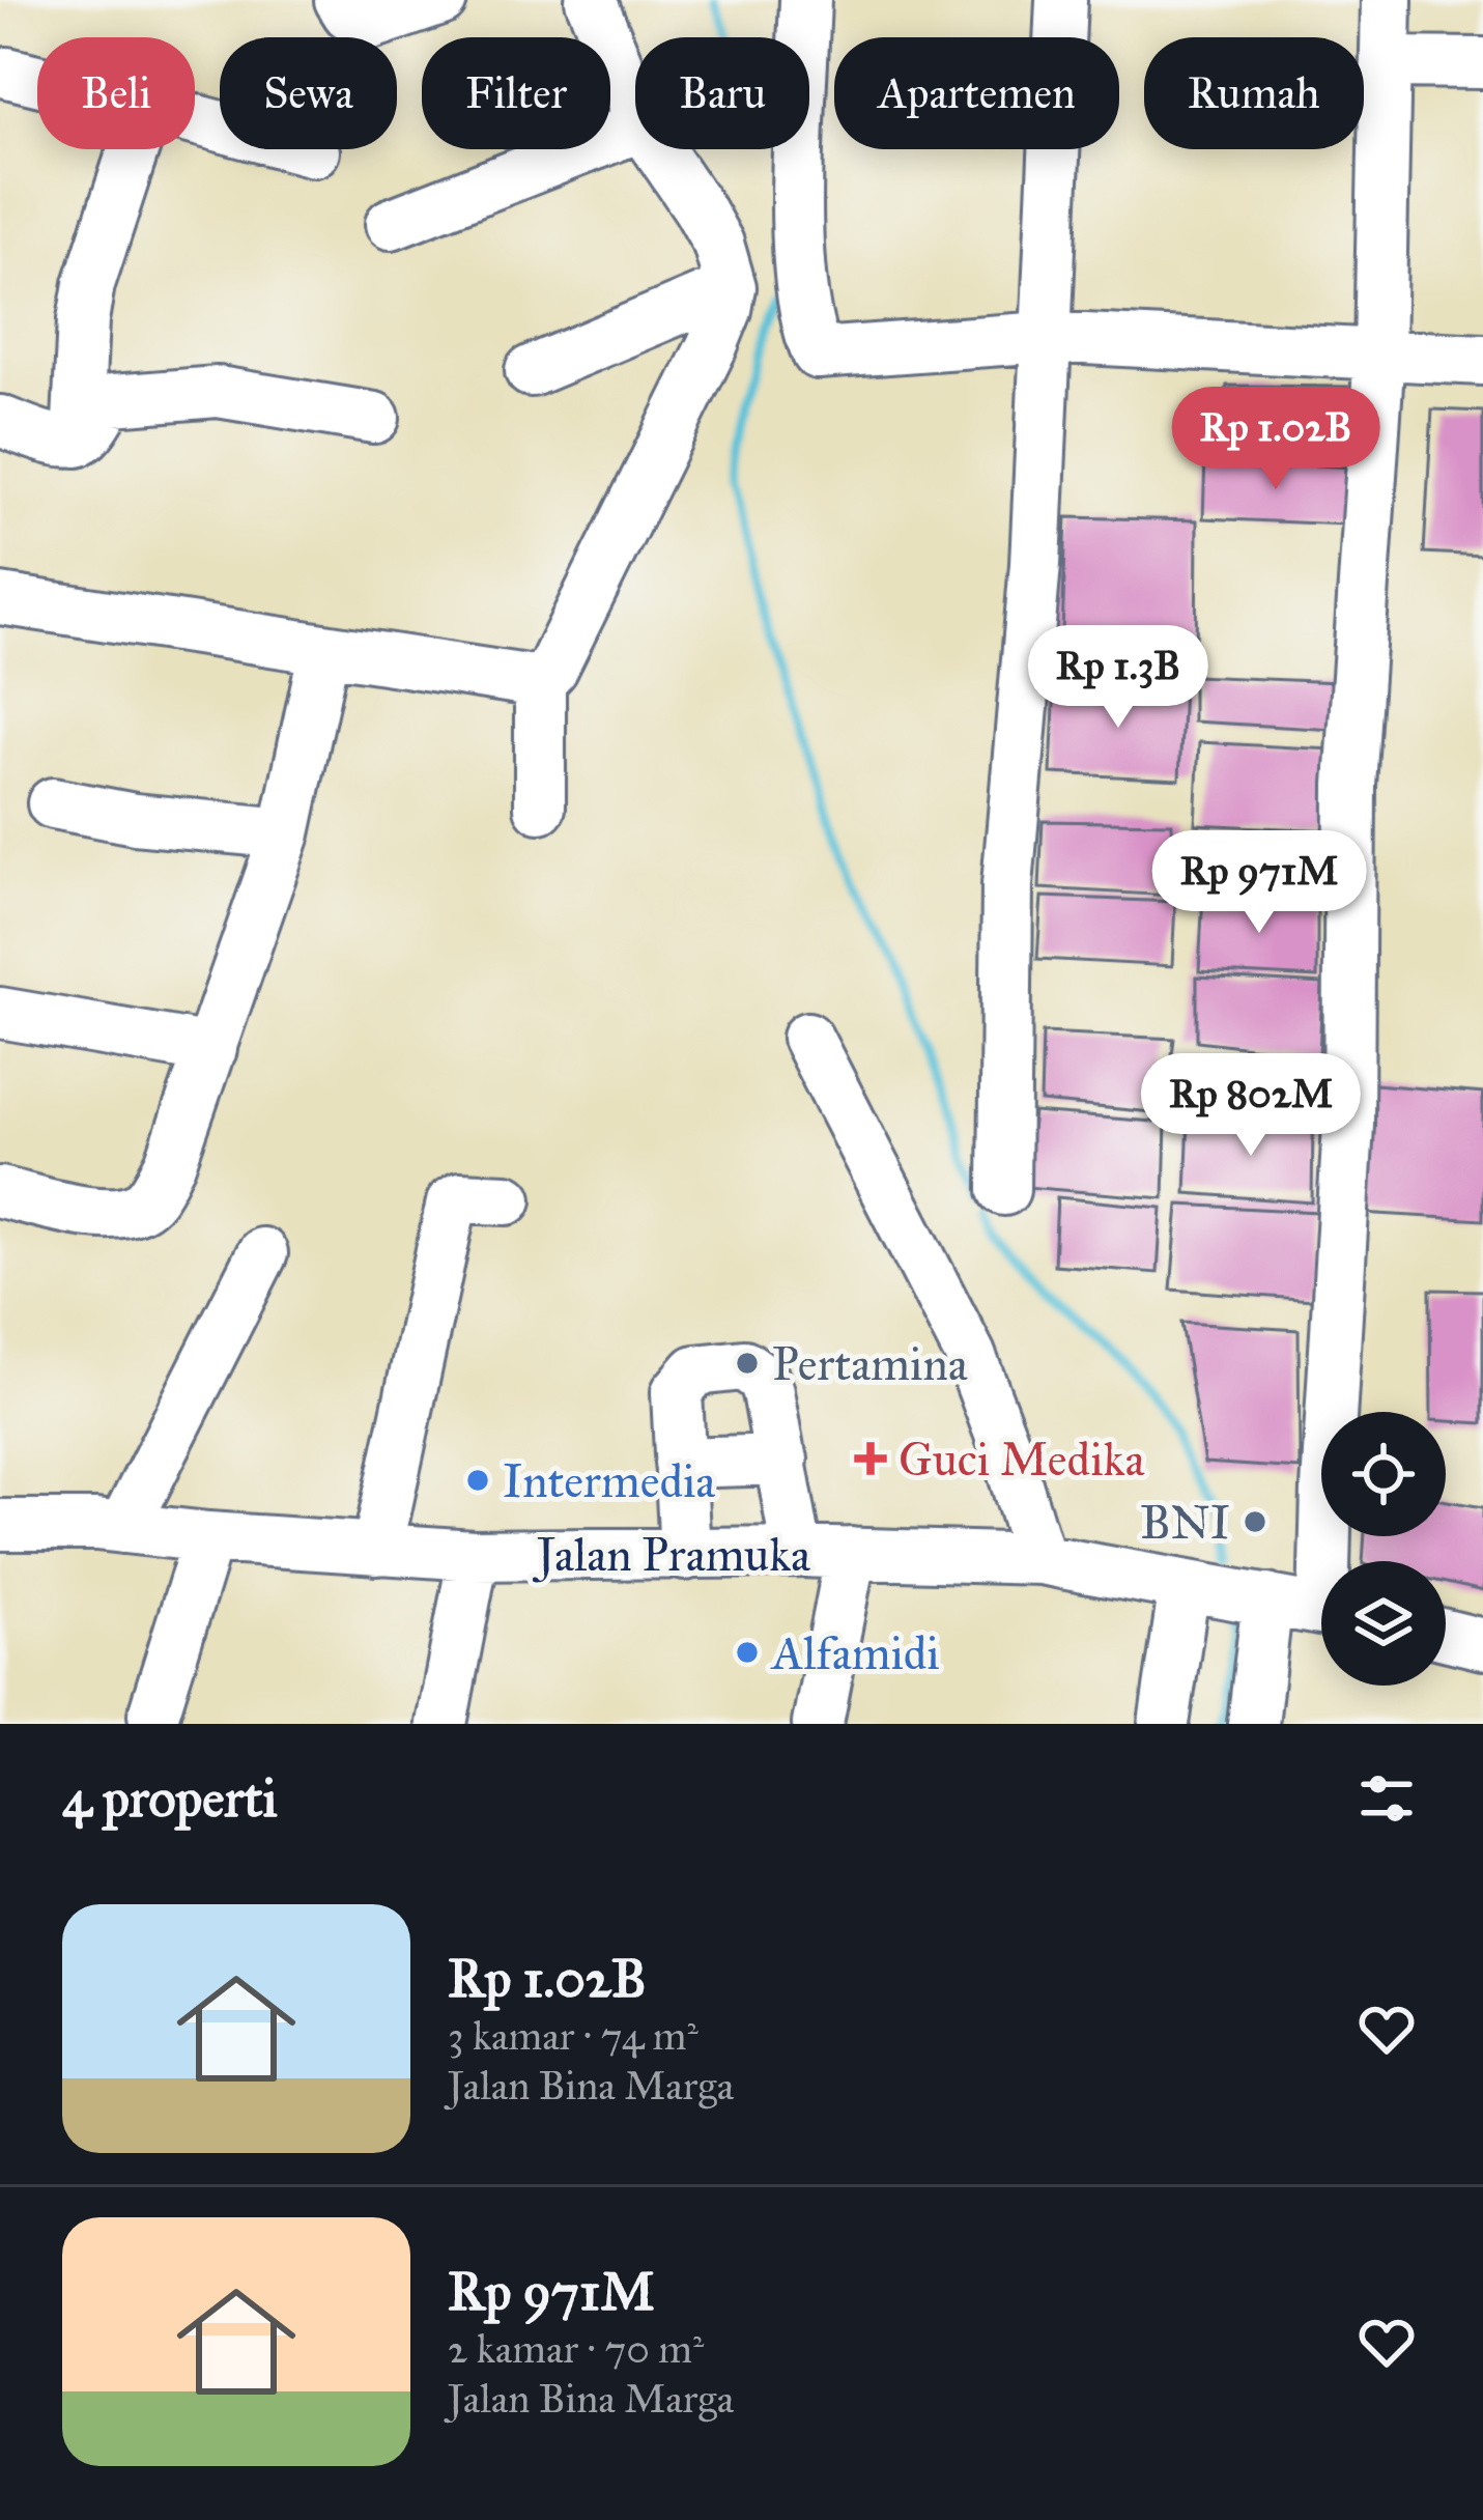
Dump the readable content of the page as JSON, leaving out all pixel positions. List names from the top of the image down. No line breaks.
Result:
{"streets":{"street":["Jalan Pramuka"]},"places":{"other":["Pertamina","Intermedia","BNI","Alfamidi"],"health":["Guci Medika"]},"page":{"chip":["Beli","Sewa","Filter","Baru","Apartemen","Rumah"],"price":["Rp 1.02B","Rp 1.3B","Rp 971M","Rp 802M"],"heading":"4 properti","list":[{"name":"Rp 1.02B","note":"3 kamar · 74 m² · Jalan Bina Marga"},{"name":"Rp 971M","note":"2 kamar · 70 m² · Jalan Bina Marga"}]}}
